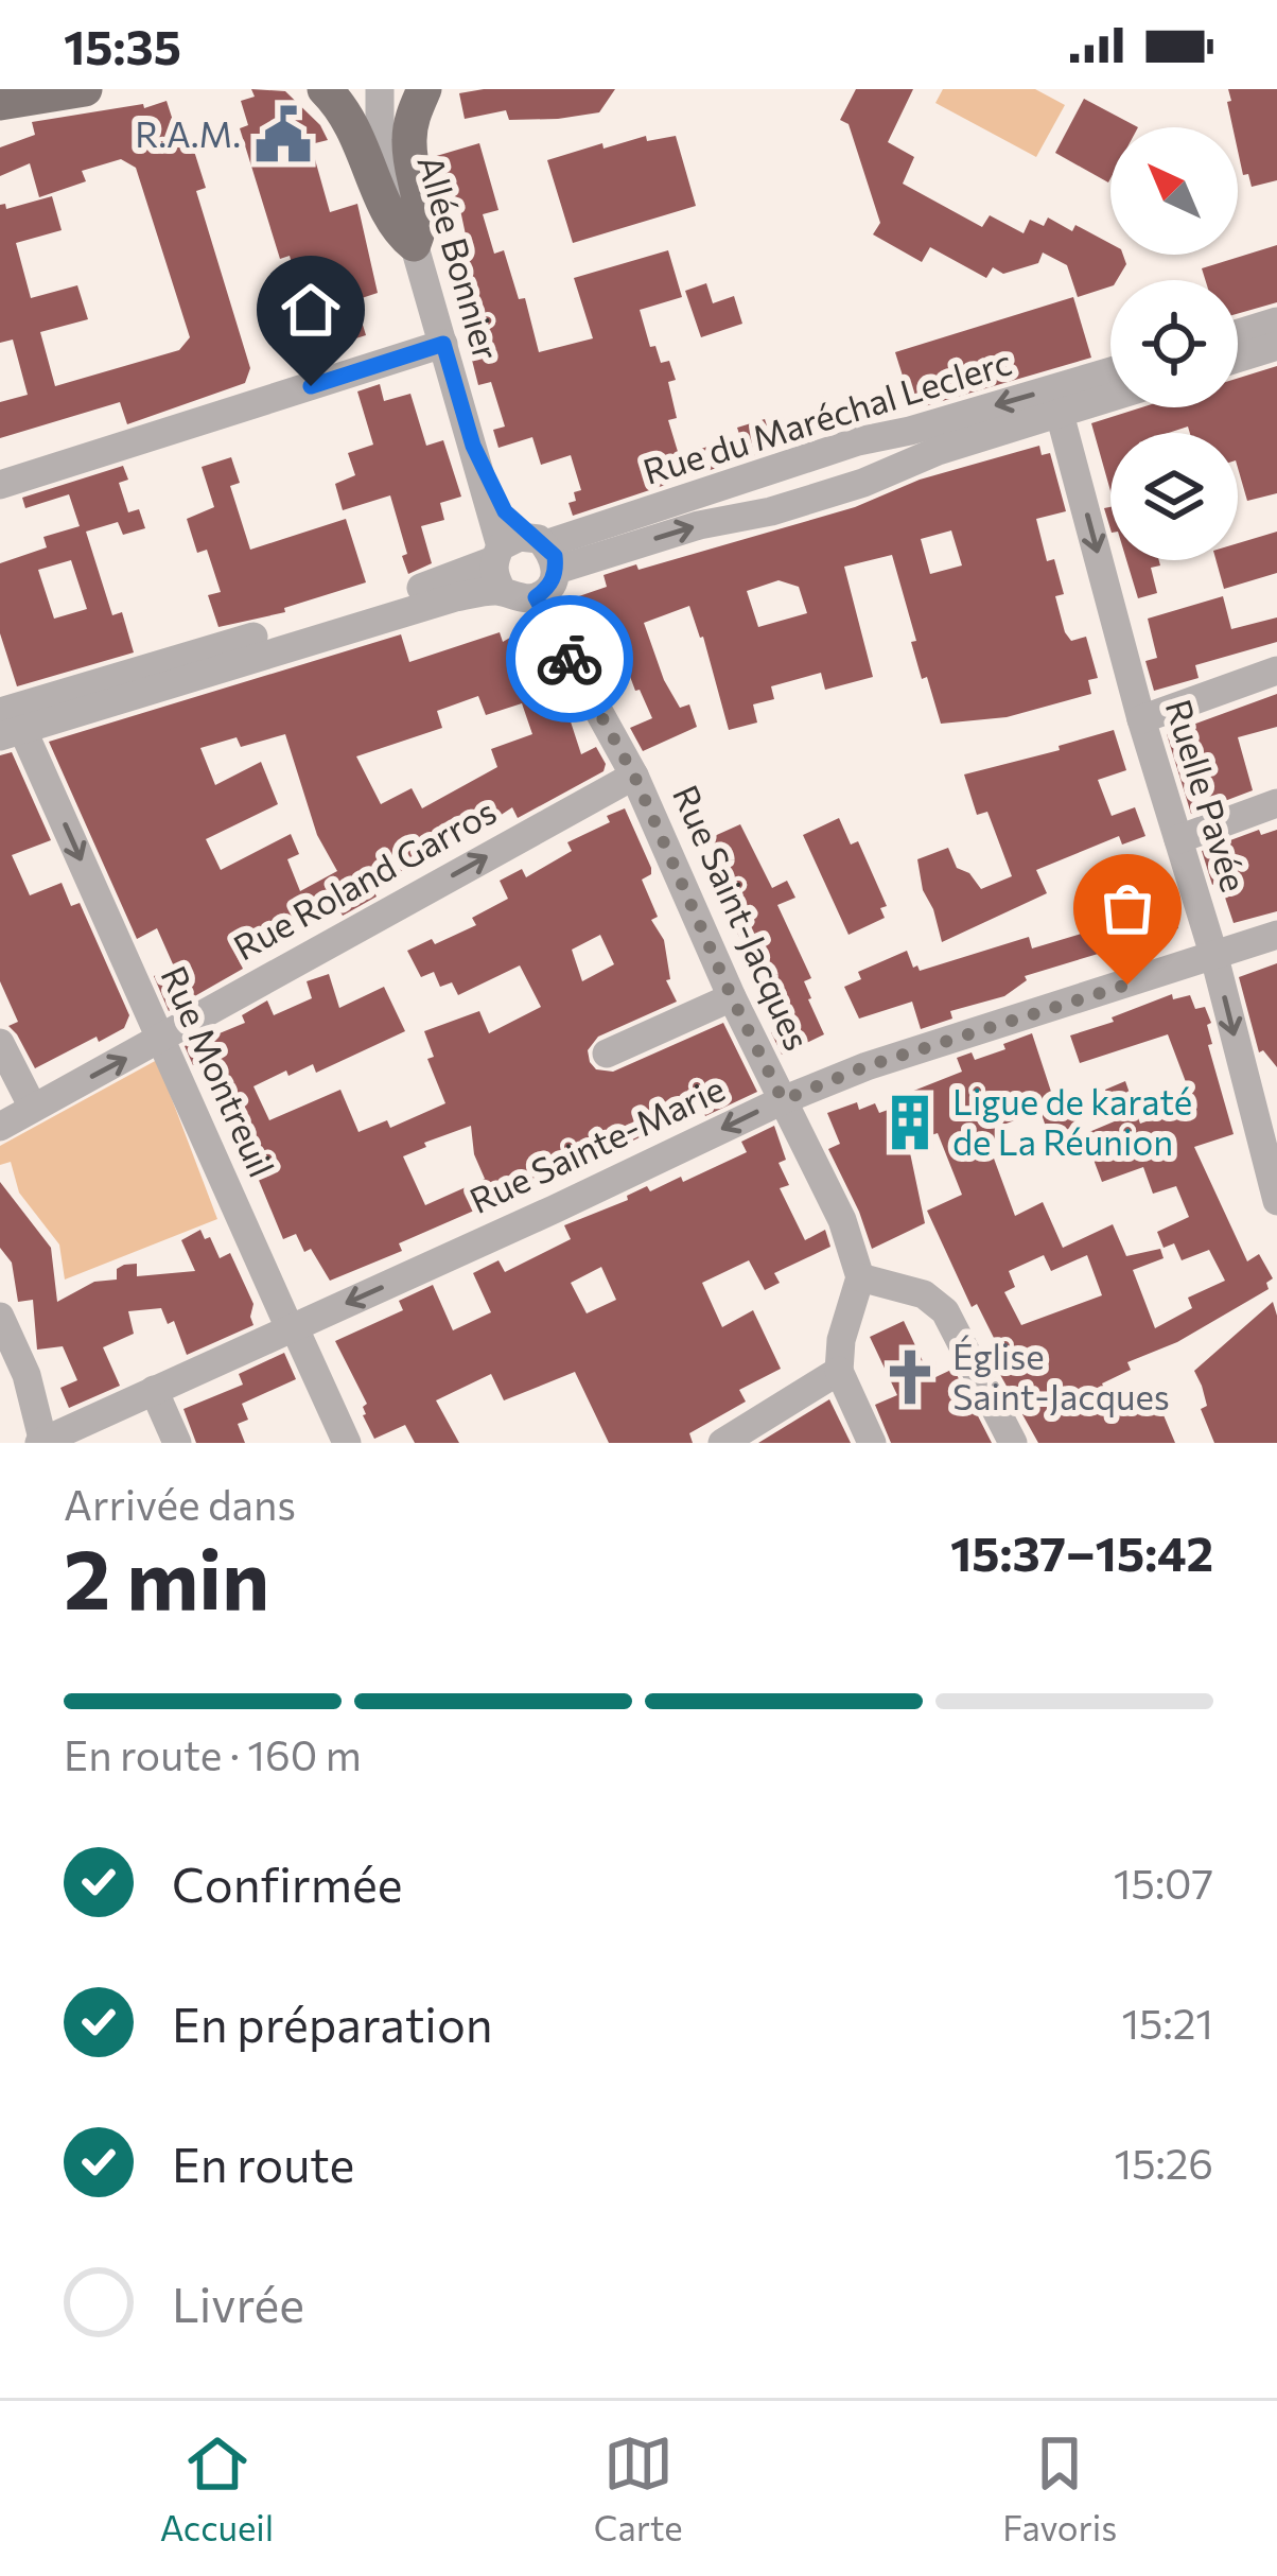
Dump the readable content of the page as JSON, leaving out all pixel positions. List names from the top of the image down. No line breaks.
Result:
{"streets":{"street":["Allée Bonnier","Rue du Maréchal Leclerc","Ruelle Pavée","Rue Roland Garros","Rue Saint-Jacques","Rue Montreuil","Rue Sainte-Marie"]},"crossings":[["Allée Bonnier","Rue du Maréchal Leclerc"],["Allée Bonnier","Rue Saint-Jacques"],["Rue du Maréchal Leclerc","Ruelle Pavée"],["Rue du Maréchal Leclerc","Rue Saint-Jacques"],["Rue du Maréchal Leclerc","Rue Montreuil"],["Ruelle Pavée","Rue Sainte-Marie"],["Rue Roland Garros","Rue Saint-Jacques"],["Rue Roland Garros","Rue Montreuil"],["Rue Saint-Jacques","Rue Sainte-Marie"],["Rue Montreuil","Rue Sainte-Marie"]],"one_way":["Ruelle Pavée","Rue Montreuil","Rue Sainte-Marie"],"places":{"public building":["R.A.M."],"building":["Ligue de karaté de La Réunion"],"church":["Église Saint-Jacques"]},"north":"top left","page":{"status":"15:35","heading":["2 min","Arrivée dans","15:37–15:42"],"bar":"En route · 160 m","list":[["Confirmée","15:07"],["En préparation","15:21"],["En route","15:26"],"Livrée"],"tabs":["Accueil","Carte","Favoris"]}}
